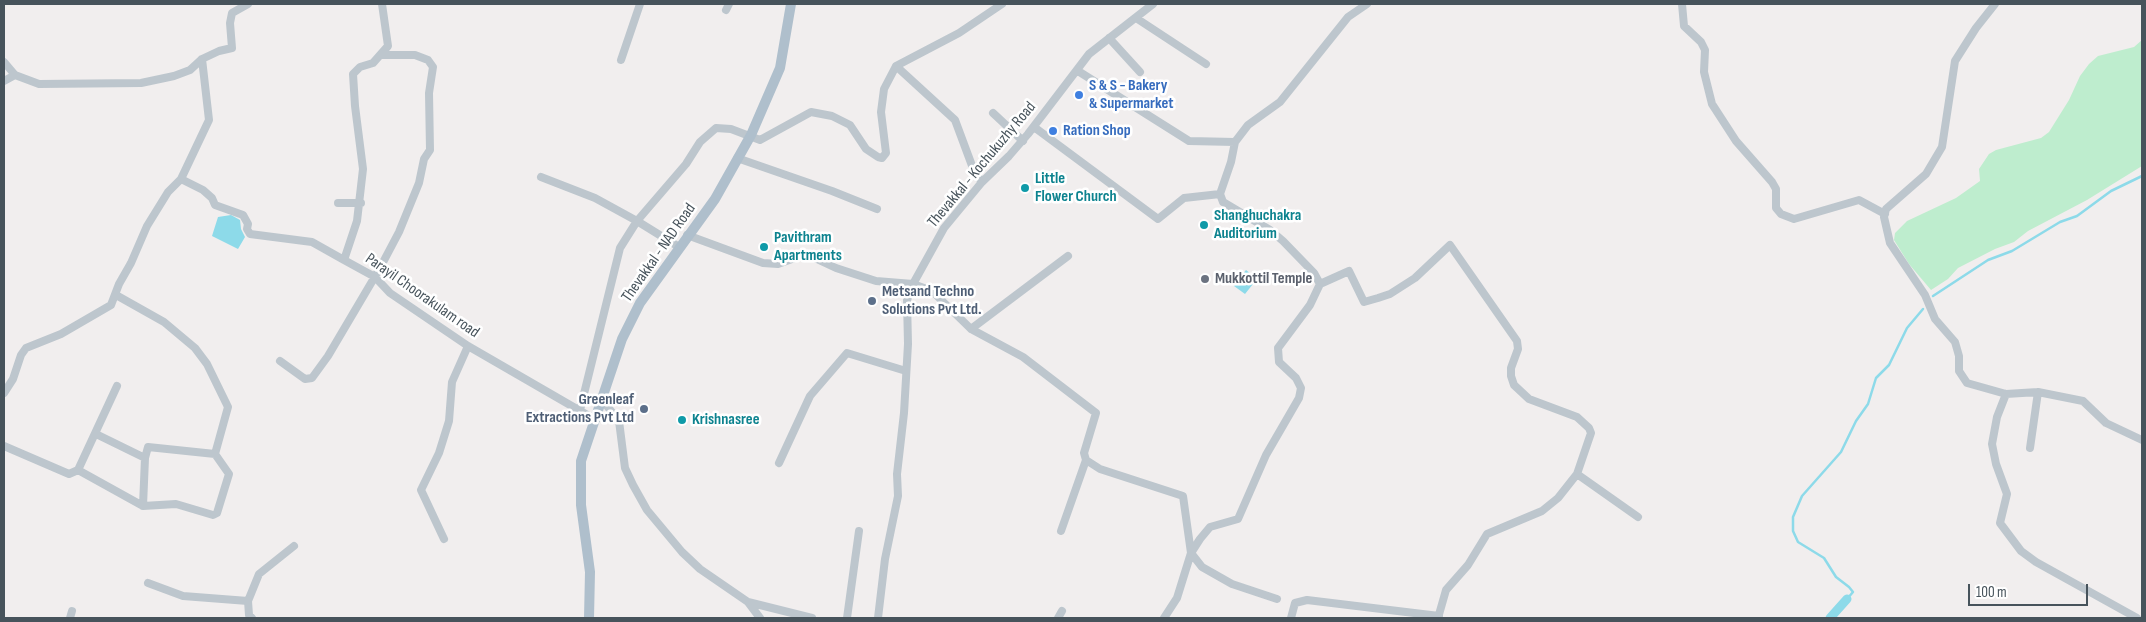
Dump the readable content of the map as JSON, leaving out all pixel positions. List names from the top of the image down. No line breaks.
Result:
{"streets":{"main road":["Thevakkal - NAD Road"],"street":["Thevakkal - Kochukuzhy Road","Parayil Choorakulam road"]},"crossings":[["Thevakkal - NAD Road","Parayil Choorakulam road"]],"places":["S & S - Bakery & Supermarket","Ration Shop","Little Flower Church","Shanghuchakra Auditorium","Pavithram Apartments","Mukkottil Temple","Metsand Techno Solutions Pvt Ltd.","Greenleaf Extractions Pvt Ltd","Krishnasree"],"scale_bar":"100 m"}
